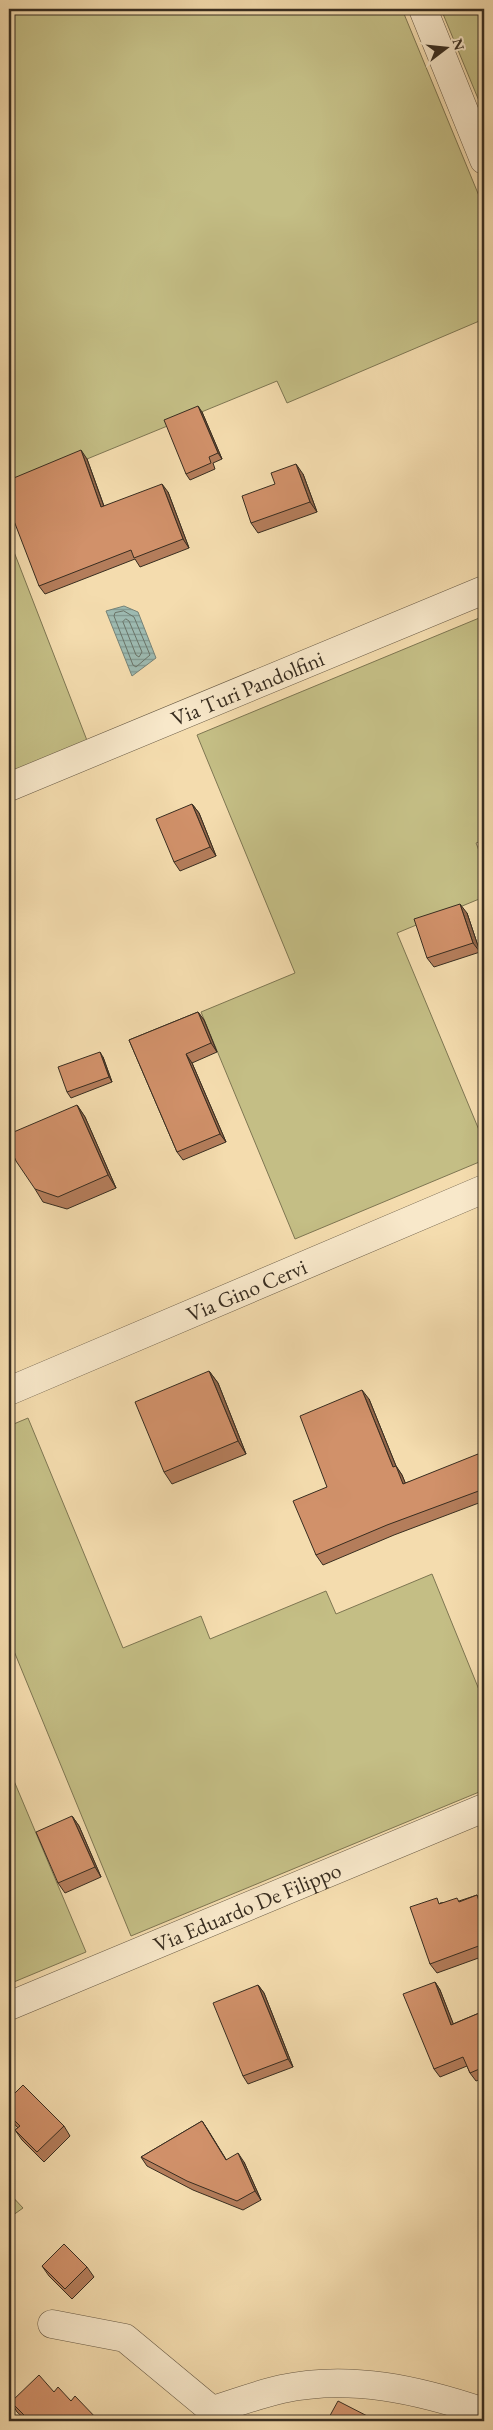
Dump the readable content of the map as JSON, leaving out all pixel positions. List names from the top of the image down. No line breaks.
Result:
{"streets":{"street":["Via Turi Pandolfini","Via Gino Cervi","Via Eduardo De Filippo"]},"north":"right"}
